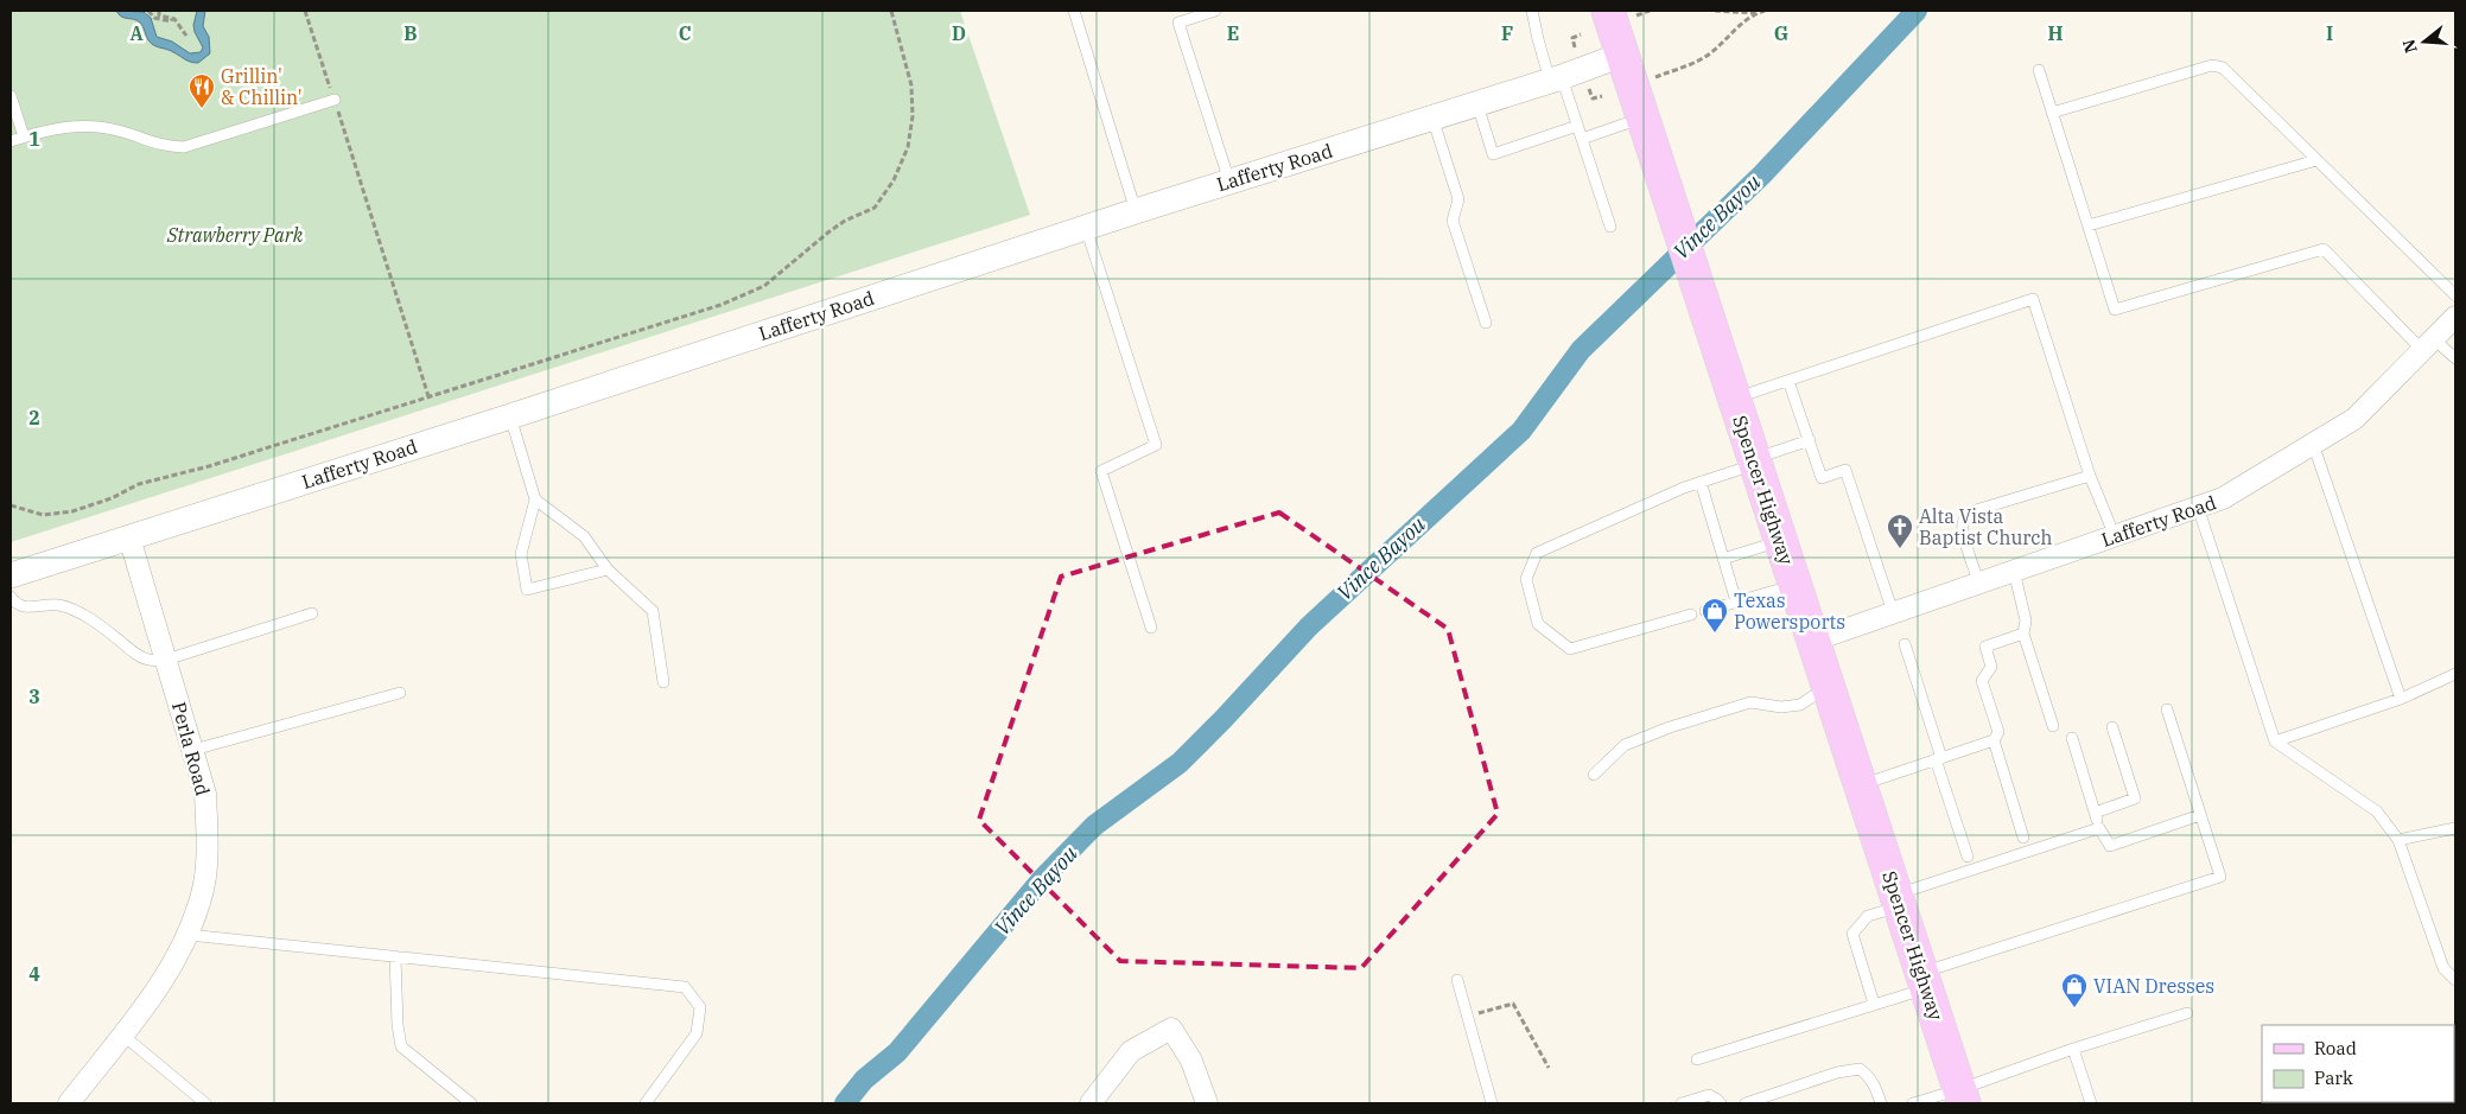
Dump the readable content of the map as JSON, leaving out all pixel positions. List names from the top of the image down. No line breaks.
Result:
{"streets":{"main road":["Spencer Highway"],"street":["Lafferty Road","Perla Road"]},"crossings":[["Lafferty Road","Spencer Highway"],["Lafferty Road","Perla Road"]],"water":["Vince Bayou"],"parks":["Strawberry Park"],"places":{"restaurant":["Grillin' & Chillin'"],"church":["Alta Vista Baptist Church"],"shop":["Texas Powersports","VIAN Dresses"]},"legend":["Road","Park"],"north":"left","grid":{"columns":["A","B","C","D","E","F","G","H","I"],"rows":["1","2","3","4"]}}
